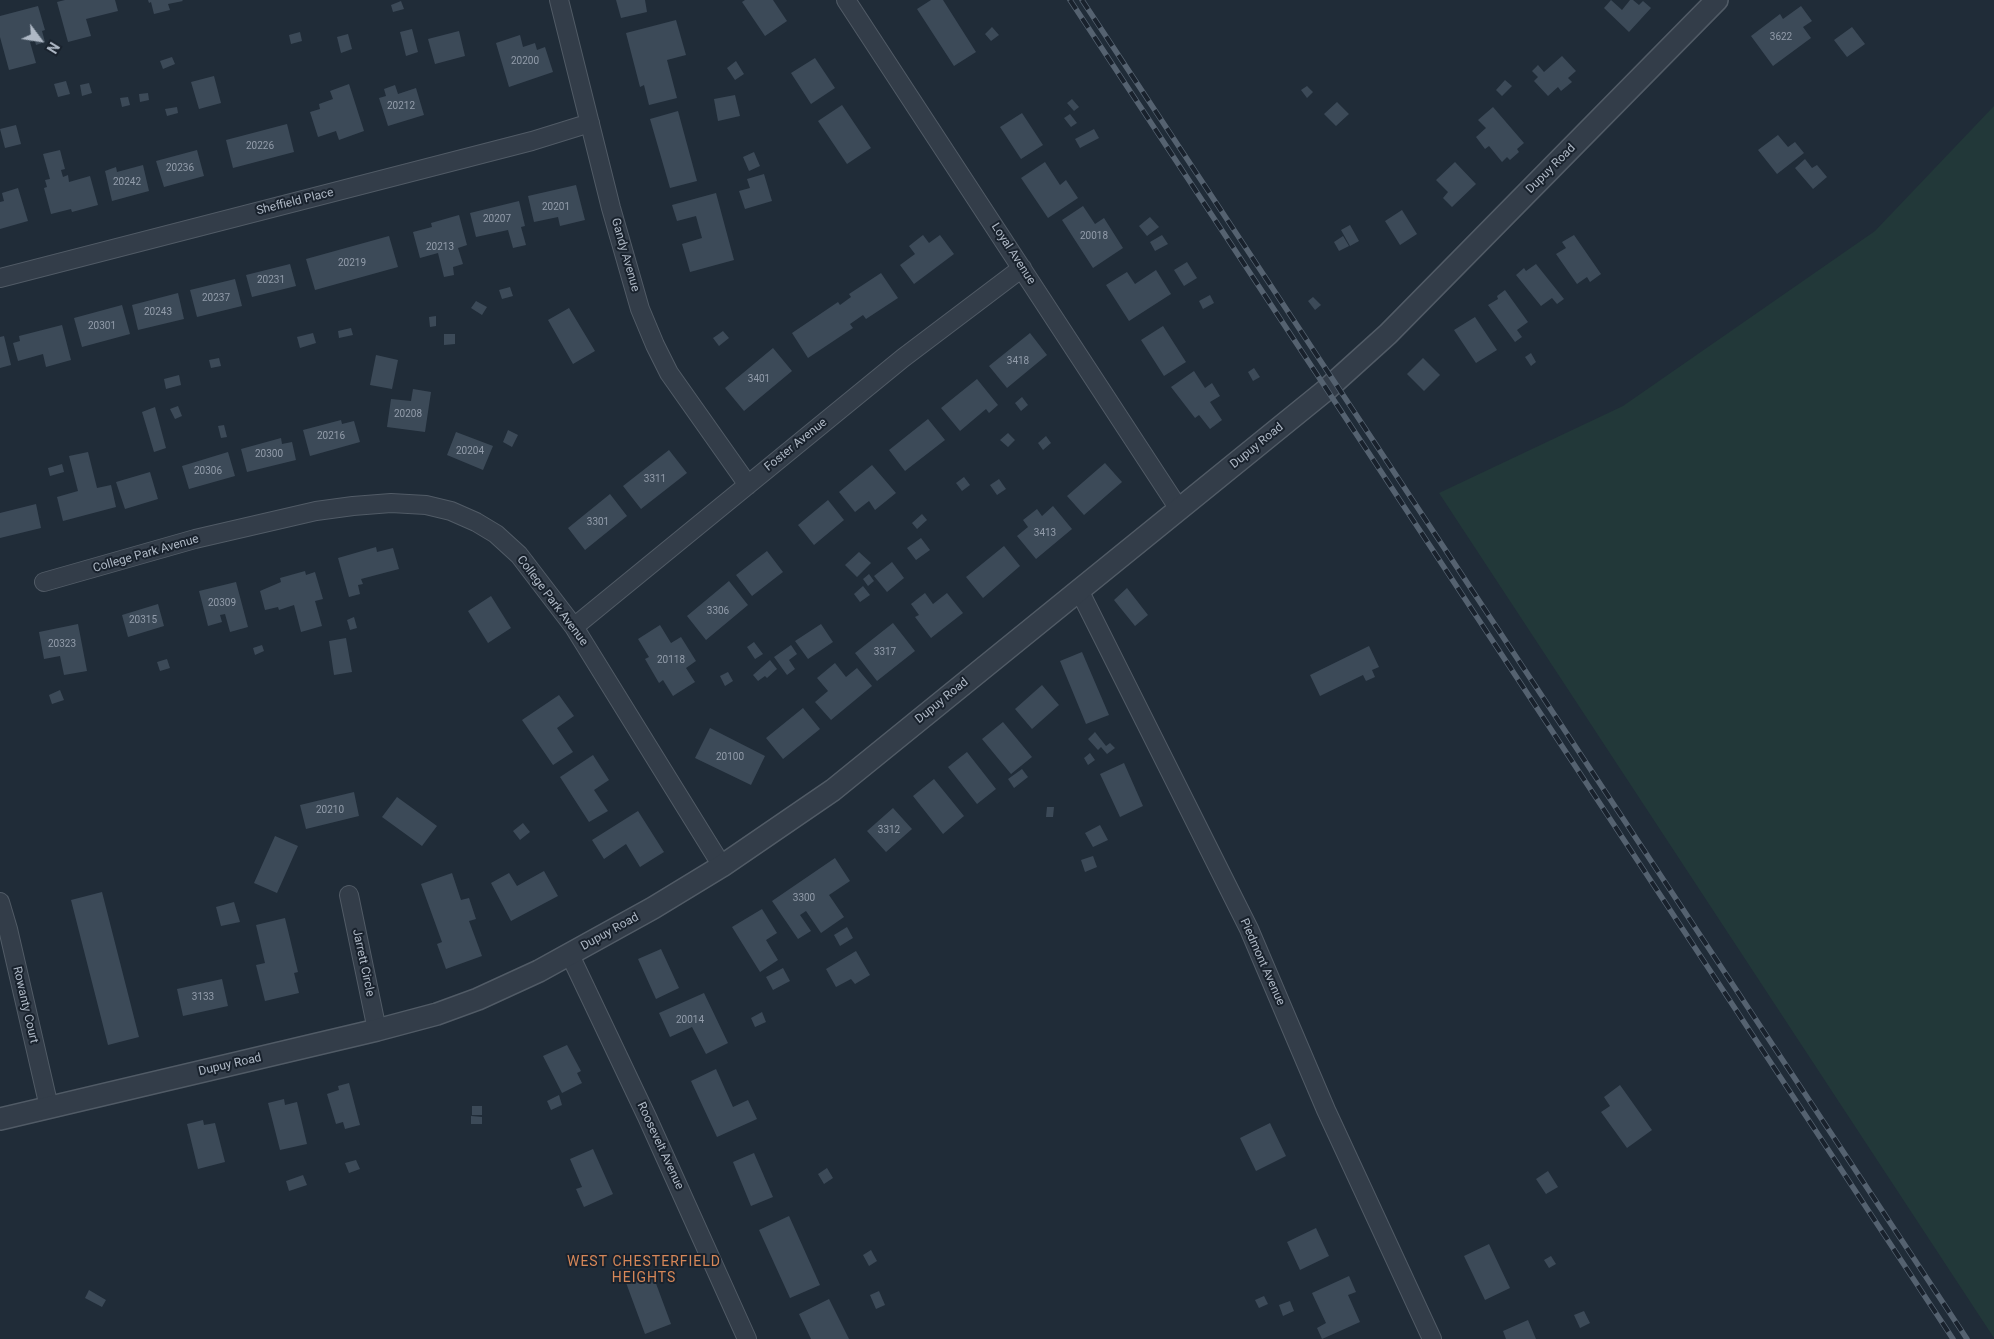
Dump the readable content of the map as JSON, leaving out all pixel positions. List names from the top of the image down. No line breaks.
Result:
{"streets":{"street":["Dupuy Road","Sheffield Place","Loyal Avenue","Gandy Avenue","Foster Avenue","College Park Avenue","Piedmont Avenue","Jarrett Circle","Rowanty Court","Roosevelt Avenue"]},"crossings":[["Dupuy Road","Loyal Avenue"],["Dupuy Road","College Park Avenue"],["Dupuy Road","Piedmont Avenue"],["Dupuy Road","Jarrett Circle"],["Dupuy Road","Rowanty Court"],["Dupuy Road","Roosevelt Avenue"],["Sheffield Place","Gandy Avenue"],["Loyal Avenue","Foster Avenue"],["Gandy Avenue","Foster Avenue"],["Foster Avenue","College Park Avenue"]],"districts":["WEST CHESTERFIELD HEIGHTS"],"house_numbers":["3622","20200","20212","20226","20236","20242","20201","20207","20018","20213","20219","20231","20237","20243","20301","3418","3401","20208","20216","20204","20300","20306","3311","3301","3413","20309","3306","20315","20323","3317","20118","20100","20210","3312","3300","3133","20014"],"north":"bottom right"}
